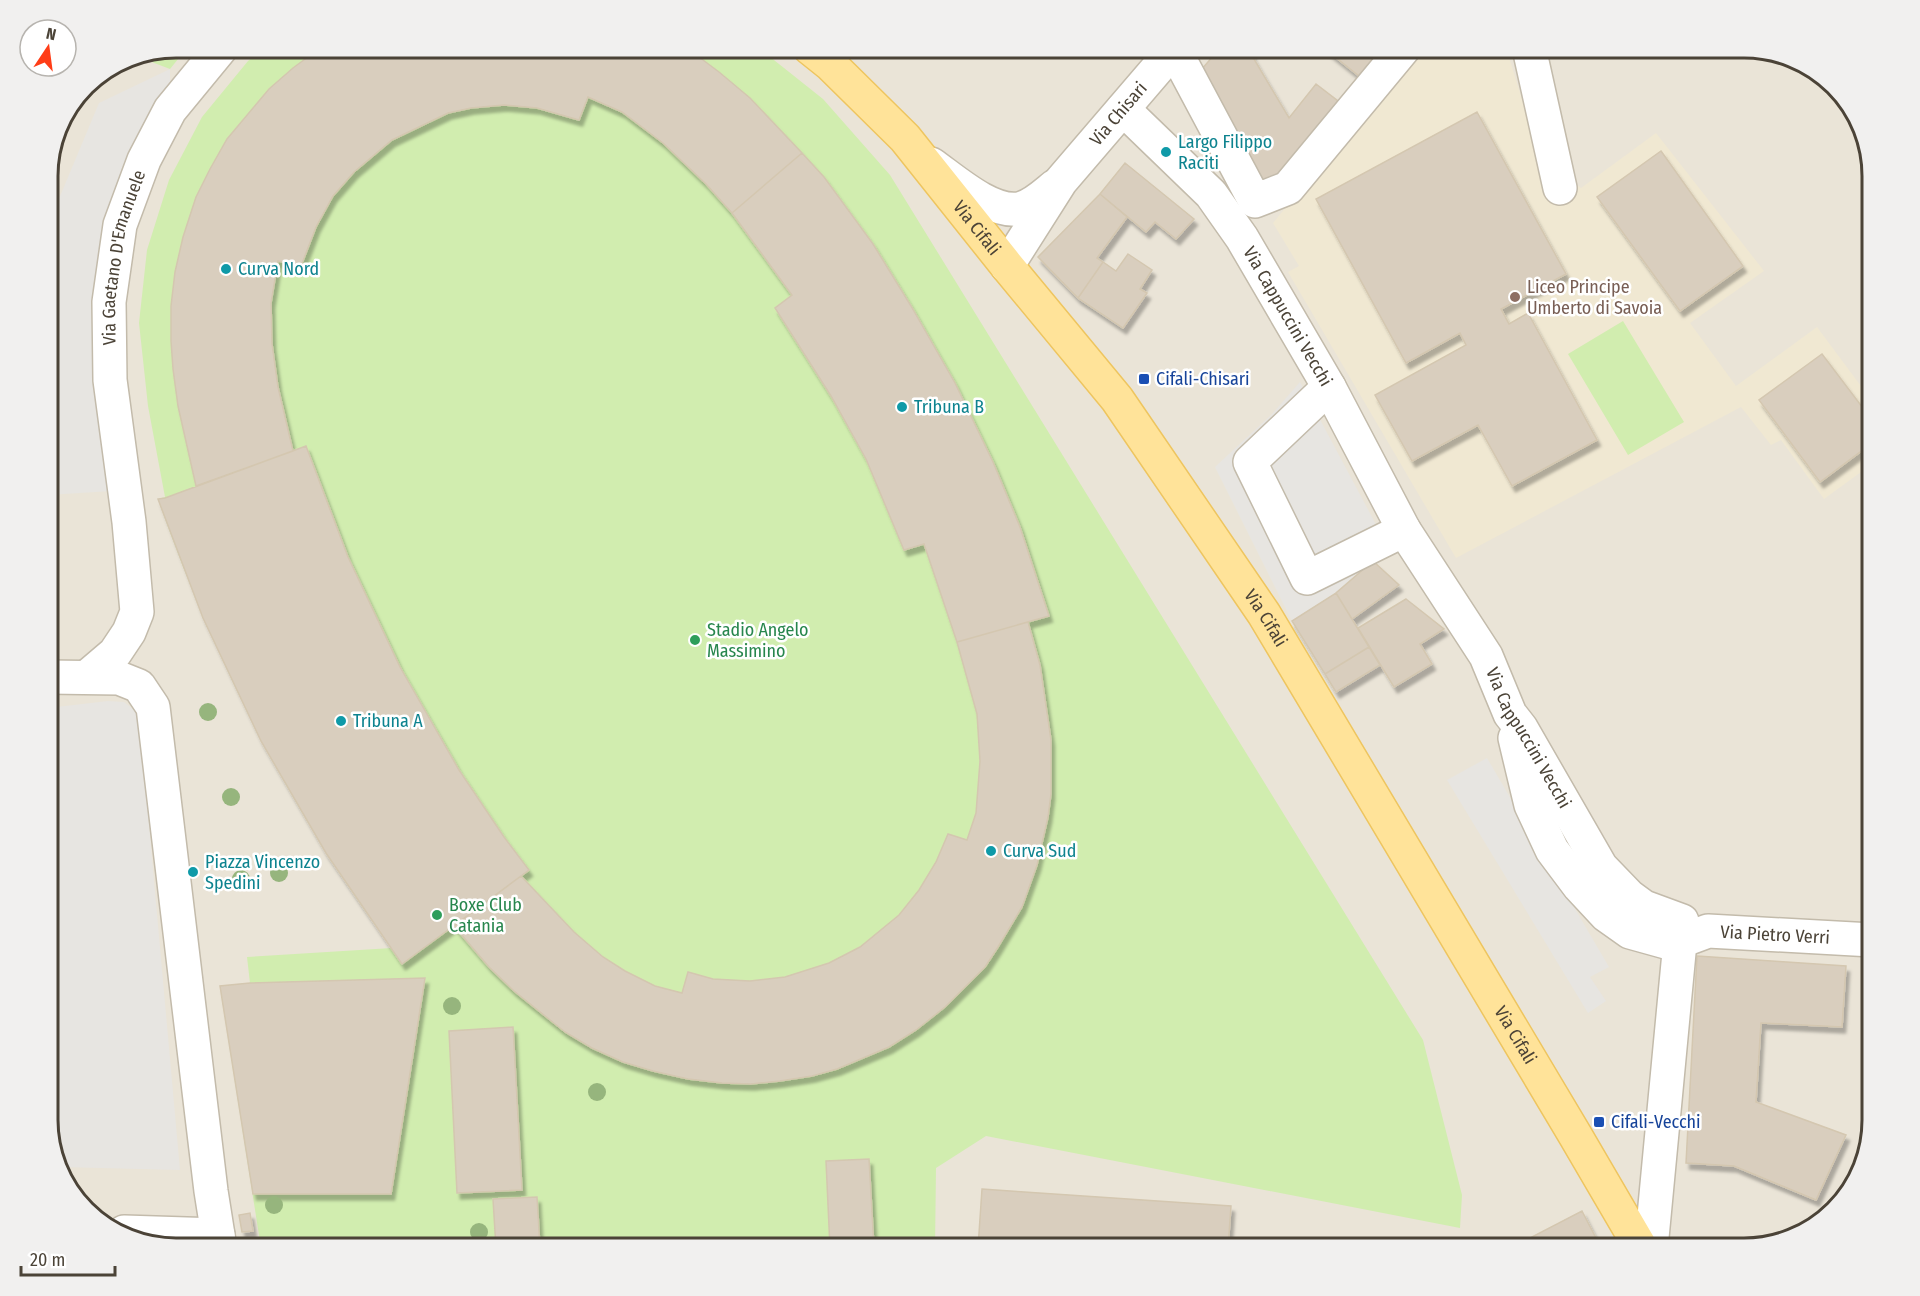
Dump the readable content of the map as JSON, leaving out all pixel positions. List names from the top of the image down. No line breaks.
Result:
{"streets":{"main road":["Via Cifali"],"street":["Via Chisari","Via Gaetano D'Emanuele","Via Cappuccini Vecchi","Via Pietro Verri"]},"crossings":[["Via Chisari","Via Cappuccini Vecchi"],["Via Cappuccini Vecchi","Via Pietro Verri"]],"places":{"other":["Largo Filippo Raciti","Curva Nord","Liceo Principe Umberto di Savoia","Tribuna B","Stadio Angelo Massimino","Tribuna A","Curva Sud","Piazza Vincenzo Spedini","Boxe Club Catania"],"transit":["Cifali-Chisari","Cifali-Vecchi"]},"scale_bar":"20 m","north":"top"}
